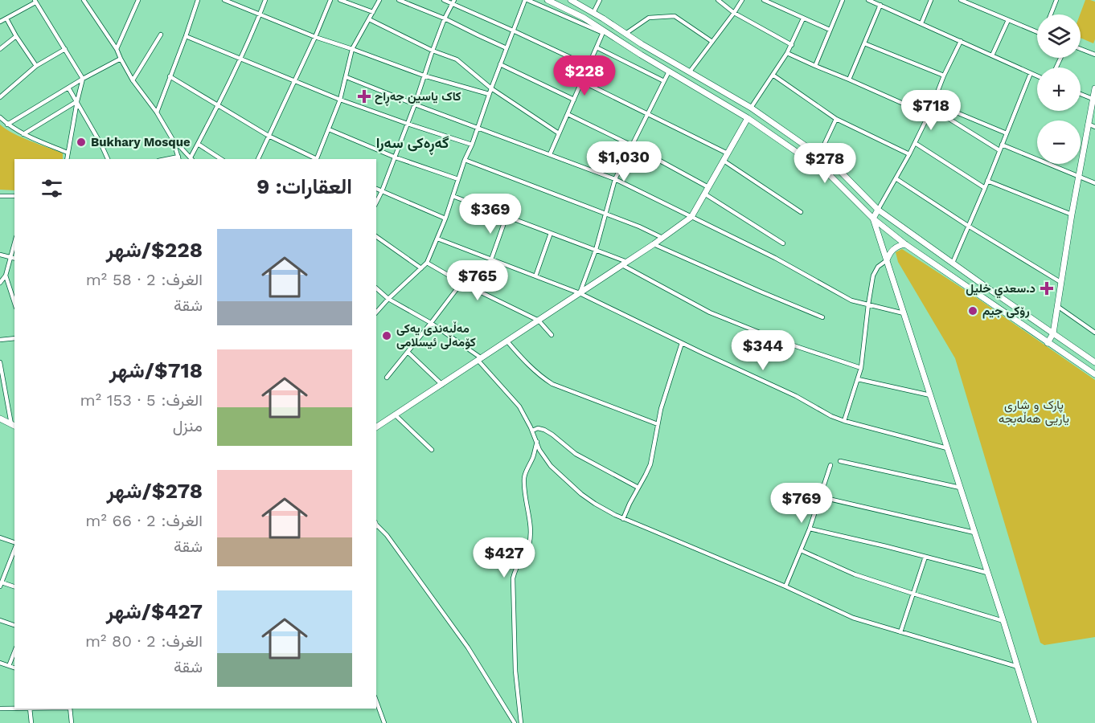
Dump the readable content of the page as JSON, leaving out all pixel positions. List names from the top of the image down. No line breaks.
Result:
{"districts":["گەڕەکی سەرا"],"parks":["پارک و شاری یاریی ھەڵەبجە"],"places":{"health":["کاک یاسین جەڕاح","د.سعدي خليل"],"other":["Bukhary Mosque","رۆکی جیم","مەڵبەندی یەکی کۆمەڵی ئیسلامی"]},"page":{"map_buttons":["+","−"],"price":["$228","$718","$1,030","$278","$369","$765","$344","$769","$427"],"heading":"العقارات: 9","list":[{"name":"$228/شهر","note":"الغرف: 2 · 58 m² · شقة"},{"name":"$718/شهر","note":"الغرف: 5 · 153 m² · منزل"},{"name":"$278/شهر","note":"الغرف: 2 · 66 m² · شقة"},{"name":"$427/شهر","note":"الغرف: 2 · 80 m² · شقة"}]}}
